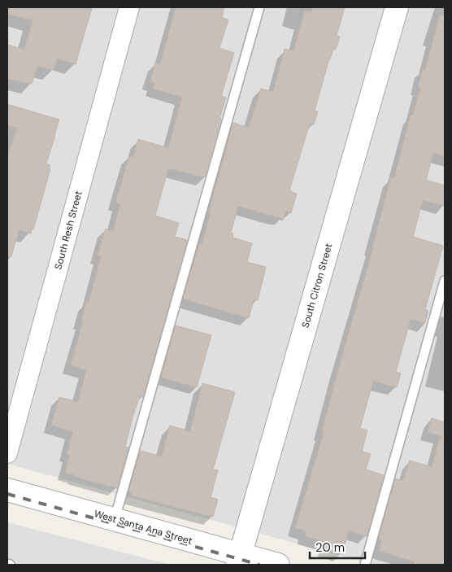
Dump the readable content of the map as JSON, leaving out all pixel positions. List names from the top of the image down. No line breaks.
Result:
{"streets":{"street":["South Resh Street","South Citron Street","West Santa Ana Street"]},"crossings":[["South Citron Street","West Santa Ana Street"]],"scale_bar":"20 m"}
